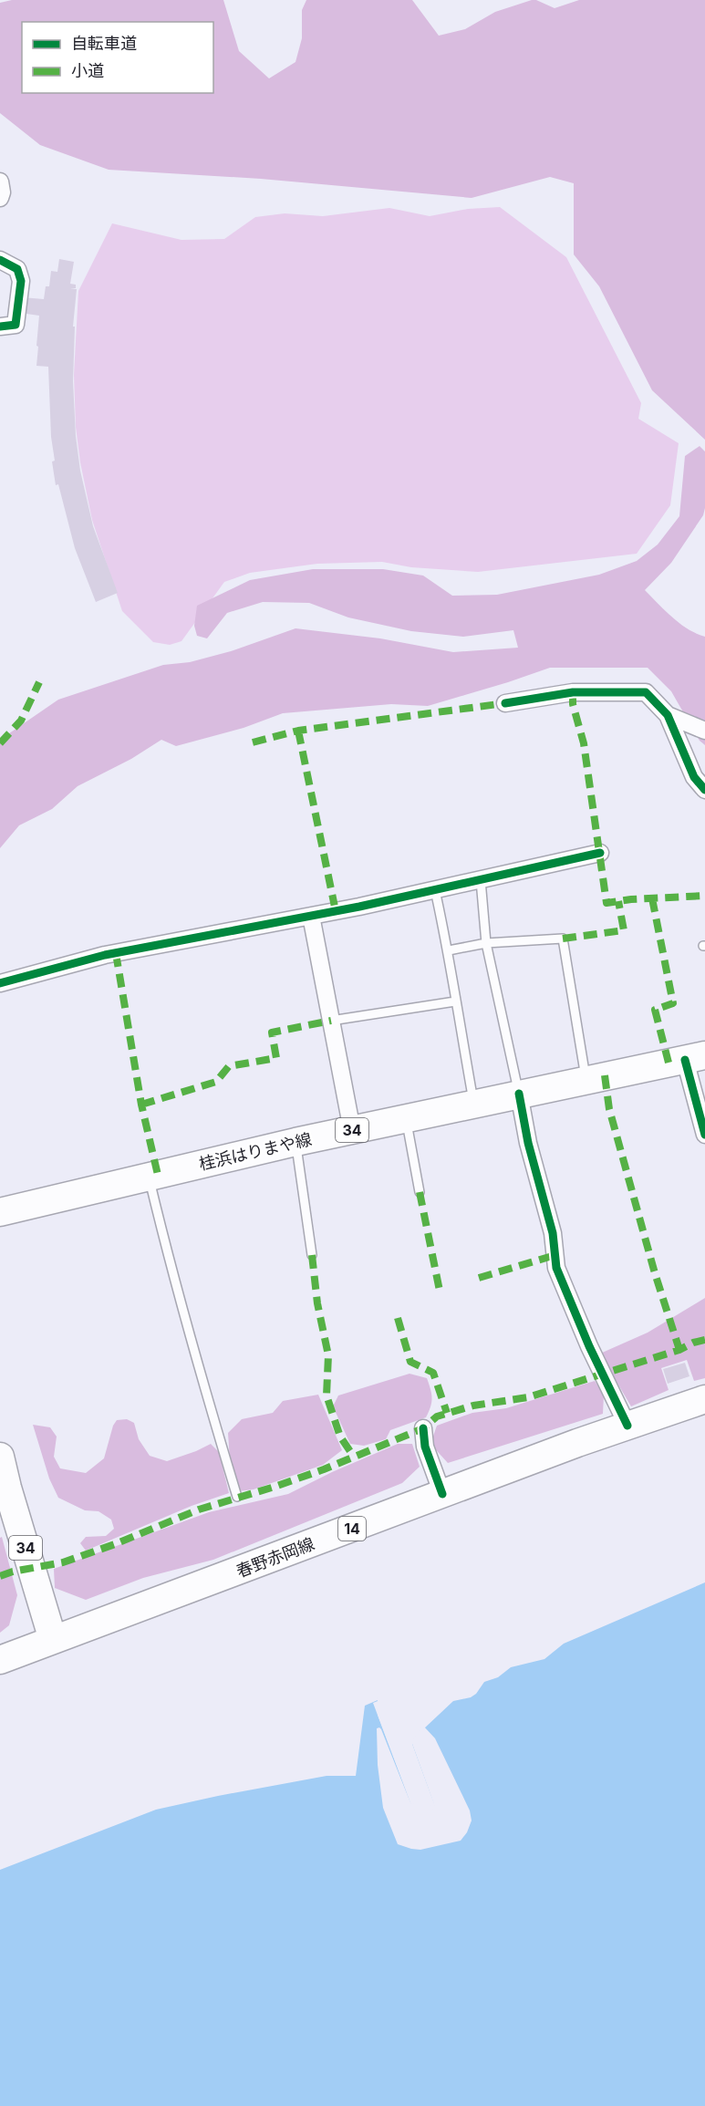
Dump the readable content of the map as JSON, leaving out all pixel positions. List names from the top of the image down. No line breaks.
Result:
{"streets":{"main road":["34","桂浜はりまや線","14","春野赤岡線"]},"crossings":[["34","春野赤岡線"]],"legend":["自転車道","小道"]}
